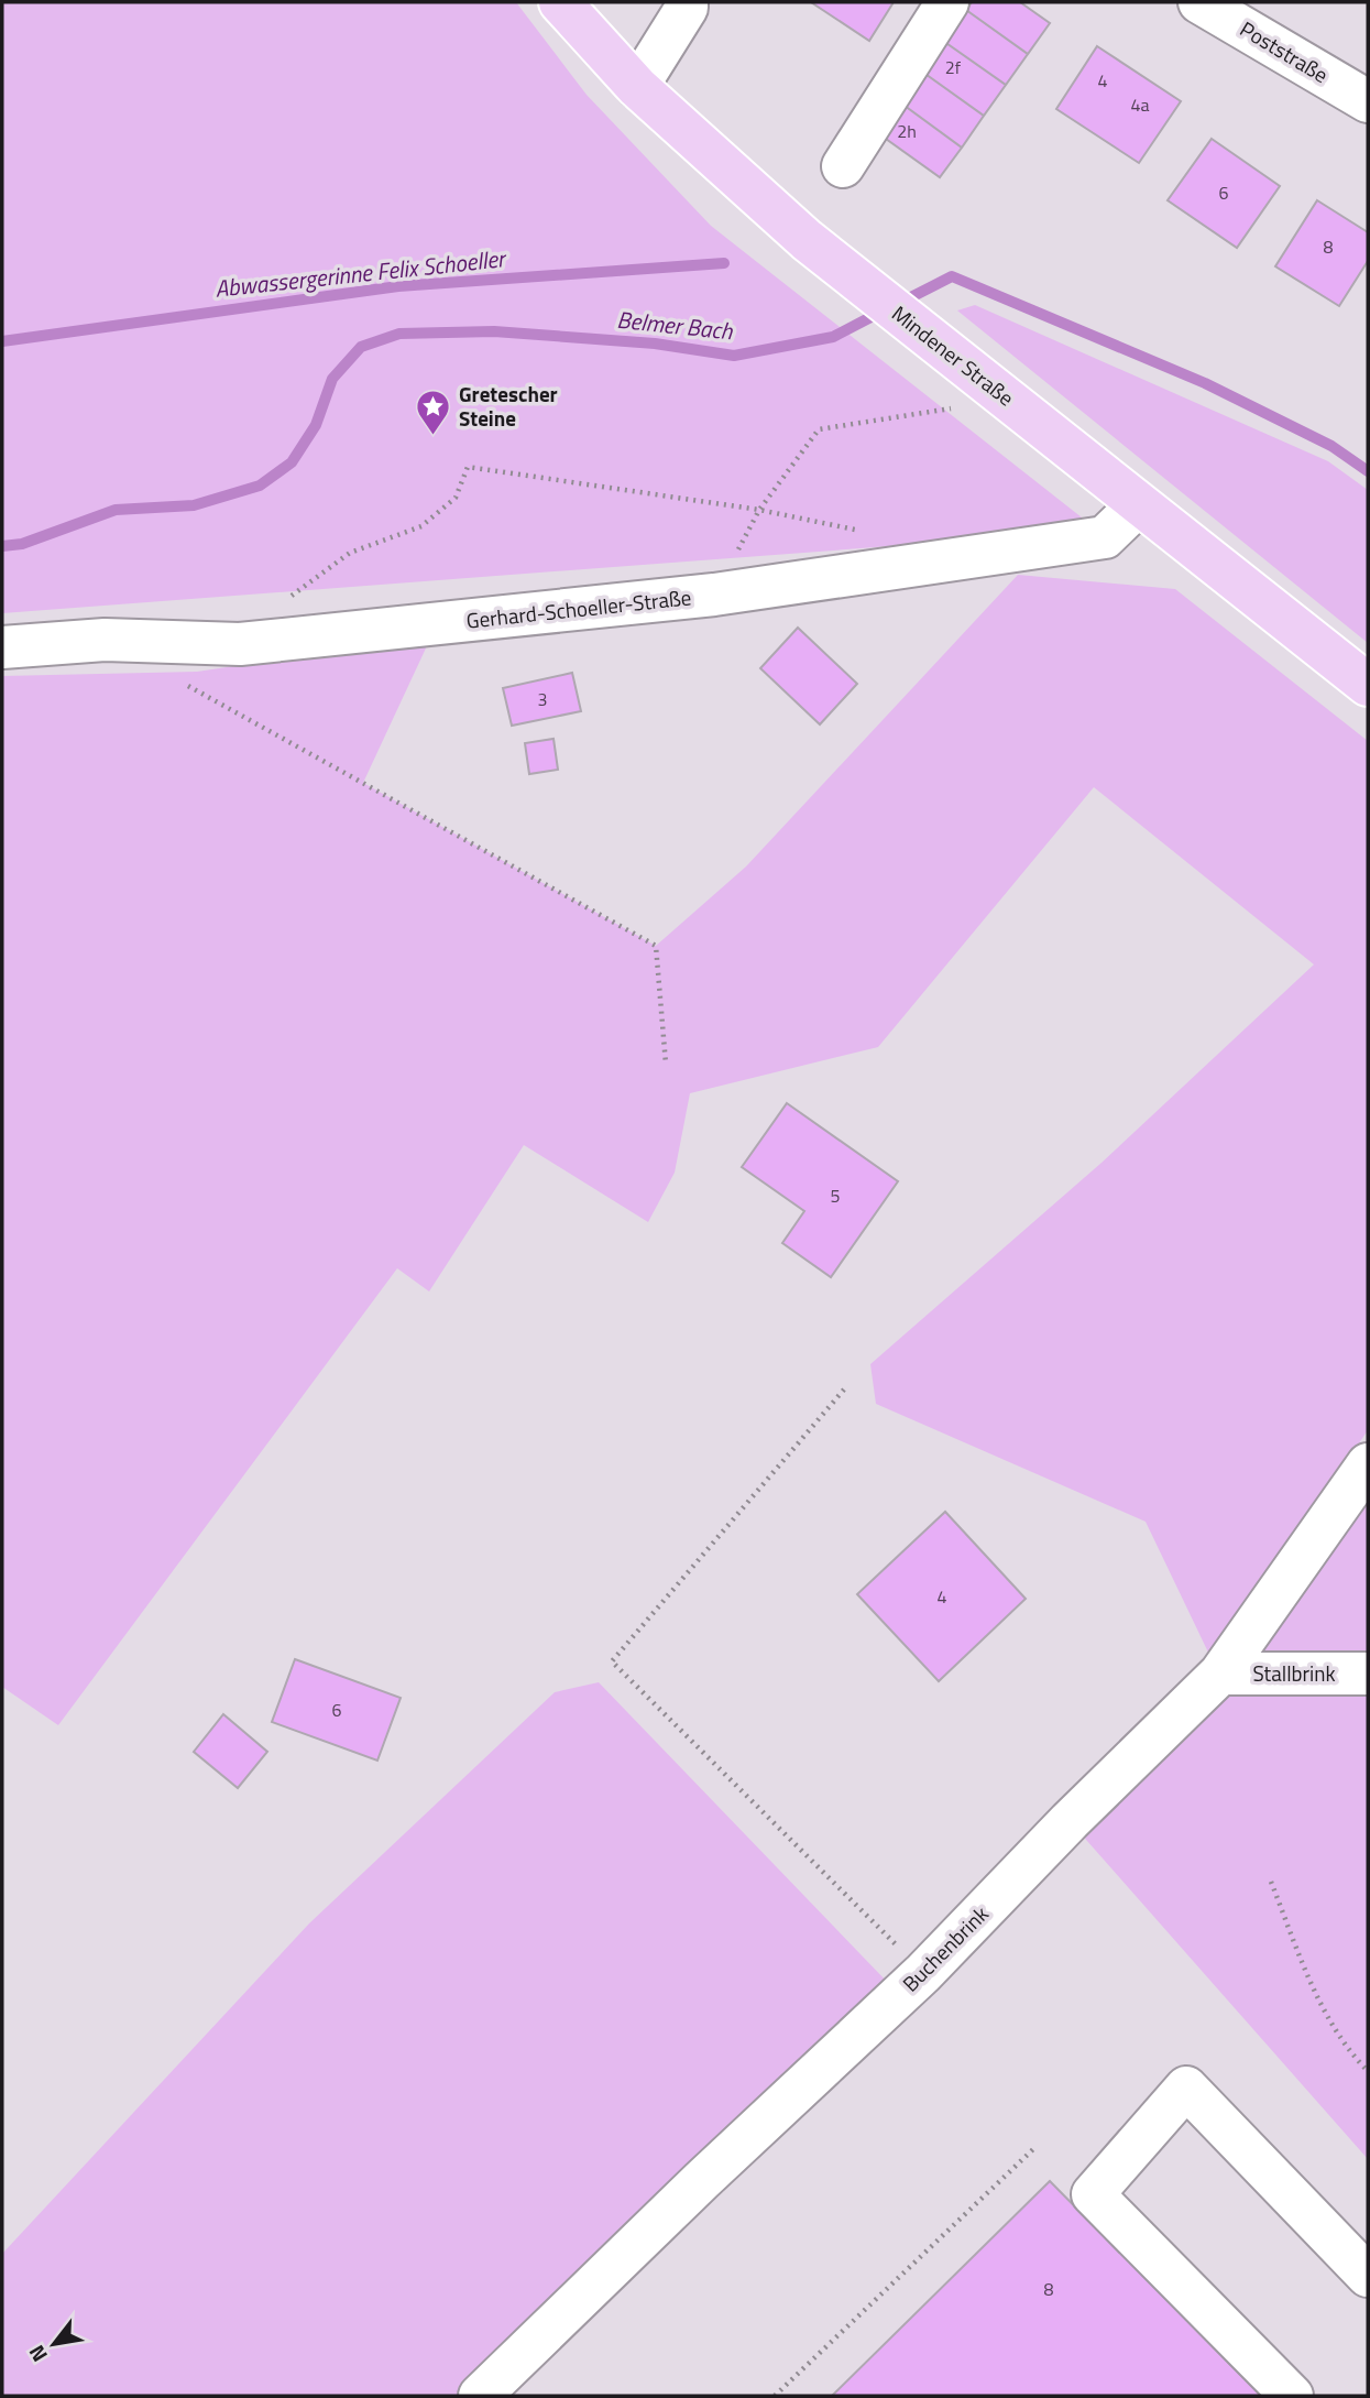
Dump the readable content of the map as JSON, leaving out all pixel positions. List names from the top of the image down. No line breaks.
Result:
{"streets":{"main road":["Mindener Straße"],"street":["Poststraße","Gerhard-Schoeller-Straße","Stallbrink","Buchenbrink"]},"crossings":[["Mindener Straße","Gerhard-Schoeller-Straße"],["Stallbrink","Buchenbrink"]],"water":["Abwassergerinne Felix Schoeller","Belmer Bach"],"places":{"place":["Gretescher Steine"]},"house_numbers":["2f","4","4a","2h","6","8","3","5","4","6","8"],"north":"bottom left"}
